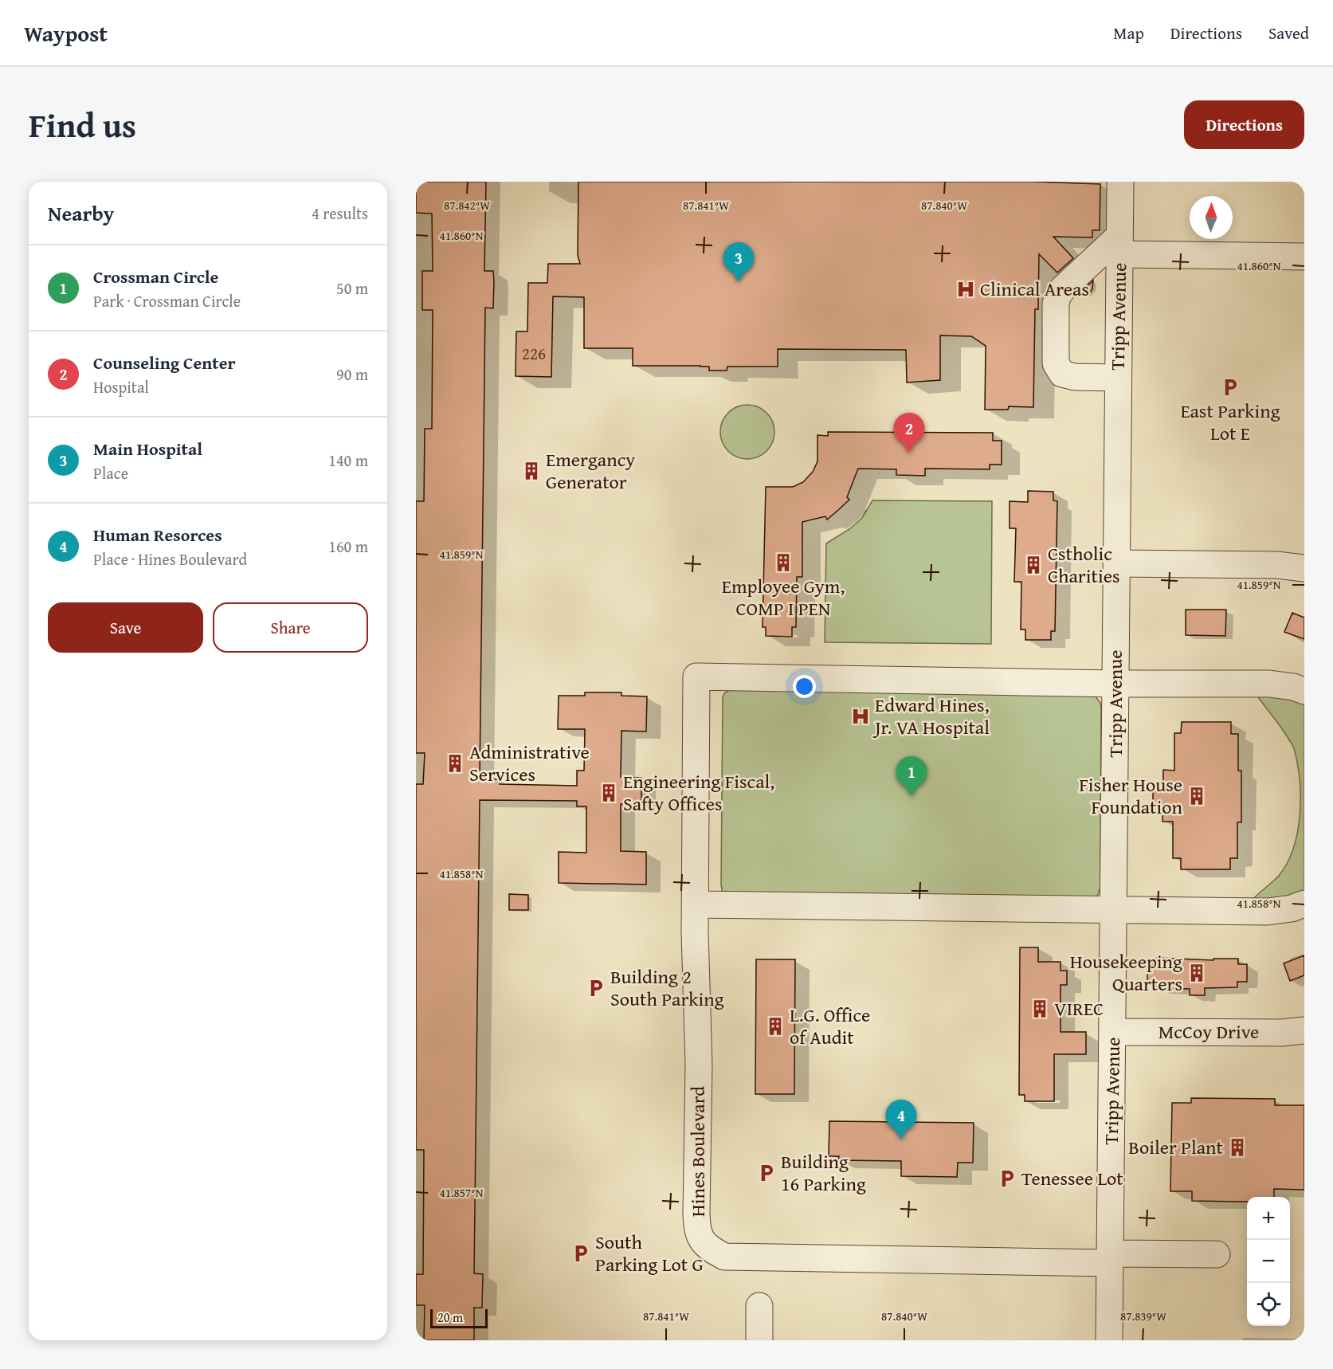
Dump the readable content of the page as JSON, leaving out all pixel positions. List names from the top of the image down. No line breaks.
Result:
{"streets":{"street":["Tripp Avenue","McCoy Drive","Hines Boulevard"]},"crossings":[["Tripp Avenue","McCoy Drive"],["Tripp Avenue","Hines Boulevard"]],"places":{"hospital":["Clinical Areas","Edward Hines, Jr. VA Hospital"],"parking":["East Parking Lot E","Building 2 South Parking","Building 16 Parking","Tenessee Lot","South Parking Lot G"],"building":["Emergancy Generator","Employee Gym, COMP I PEN","Cstholic Charities","Administrative Services","Engineering Fiscal, Safty Offices","Fisher House Foundation","Housekeeping Quarters","VIREC","L.G. Office of Audit","Boiler Plant"]},"house_numbers":["226"],"scale_bar":"20 m","north":"top","page":{"header":"Waypost","nav":["Map","Directions","Saved"],"title":"Find us","buttons":["Directions",["Save","Share"]],"heading":["Nearby","4 results"],"pins":["3","2","1","4"],"list":[{"mark":"1","name":"Crossman Circle","note":"Park · Crossman Circle","value":"50 m"},{"mark":"2","name":"Counseling Center","note":"Hospital","value":"90 m"},{"mark":"3","name":"Main Hospital","note":"Place","value":"140 m"},{"mark":"4","name":"Human Resorces","note":"Place · Hines Boulevard","value":"160 m"}],"map_buttons":["+","−"],"scale":"20 m"},"coordinates":["87.842°W","87.841°W","87.840°W","41.860°N","41.859°N","41.858°N","41.857°N","87.839°W"]}
